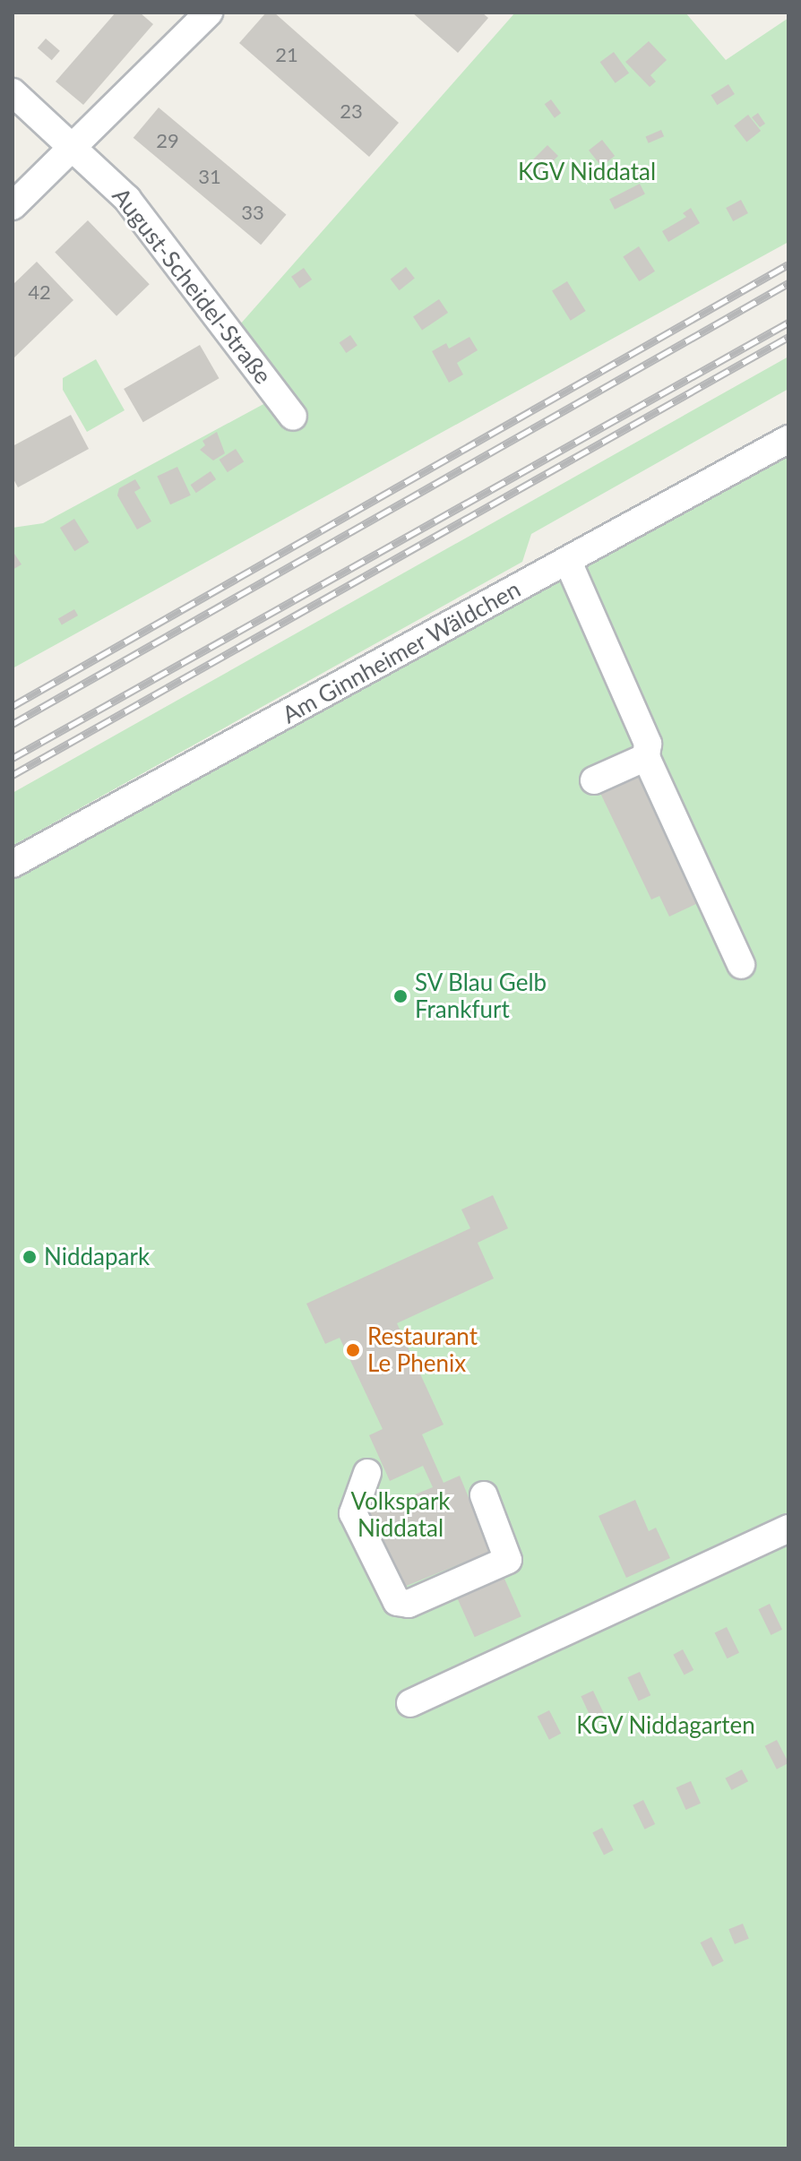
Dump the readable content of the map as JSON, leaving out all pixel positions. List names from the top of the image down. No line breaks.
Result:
{"streets":{"street":["August-Scheidel-Straße","Am Ginnheimer Wäldchen"]},"parks":["KGV Niddatal","Volkspark Niddatal","KGV Niddagarten"],"places":["SV Blau Gelb Frankfurt","Niddapark","Restaurant Le Phenix"],"house_numbers":["21","23","29","31","33","42"]}
